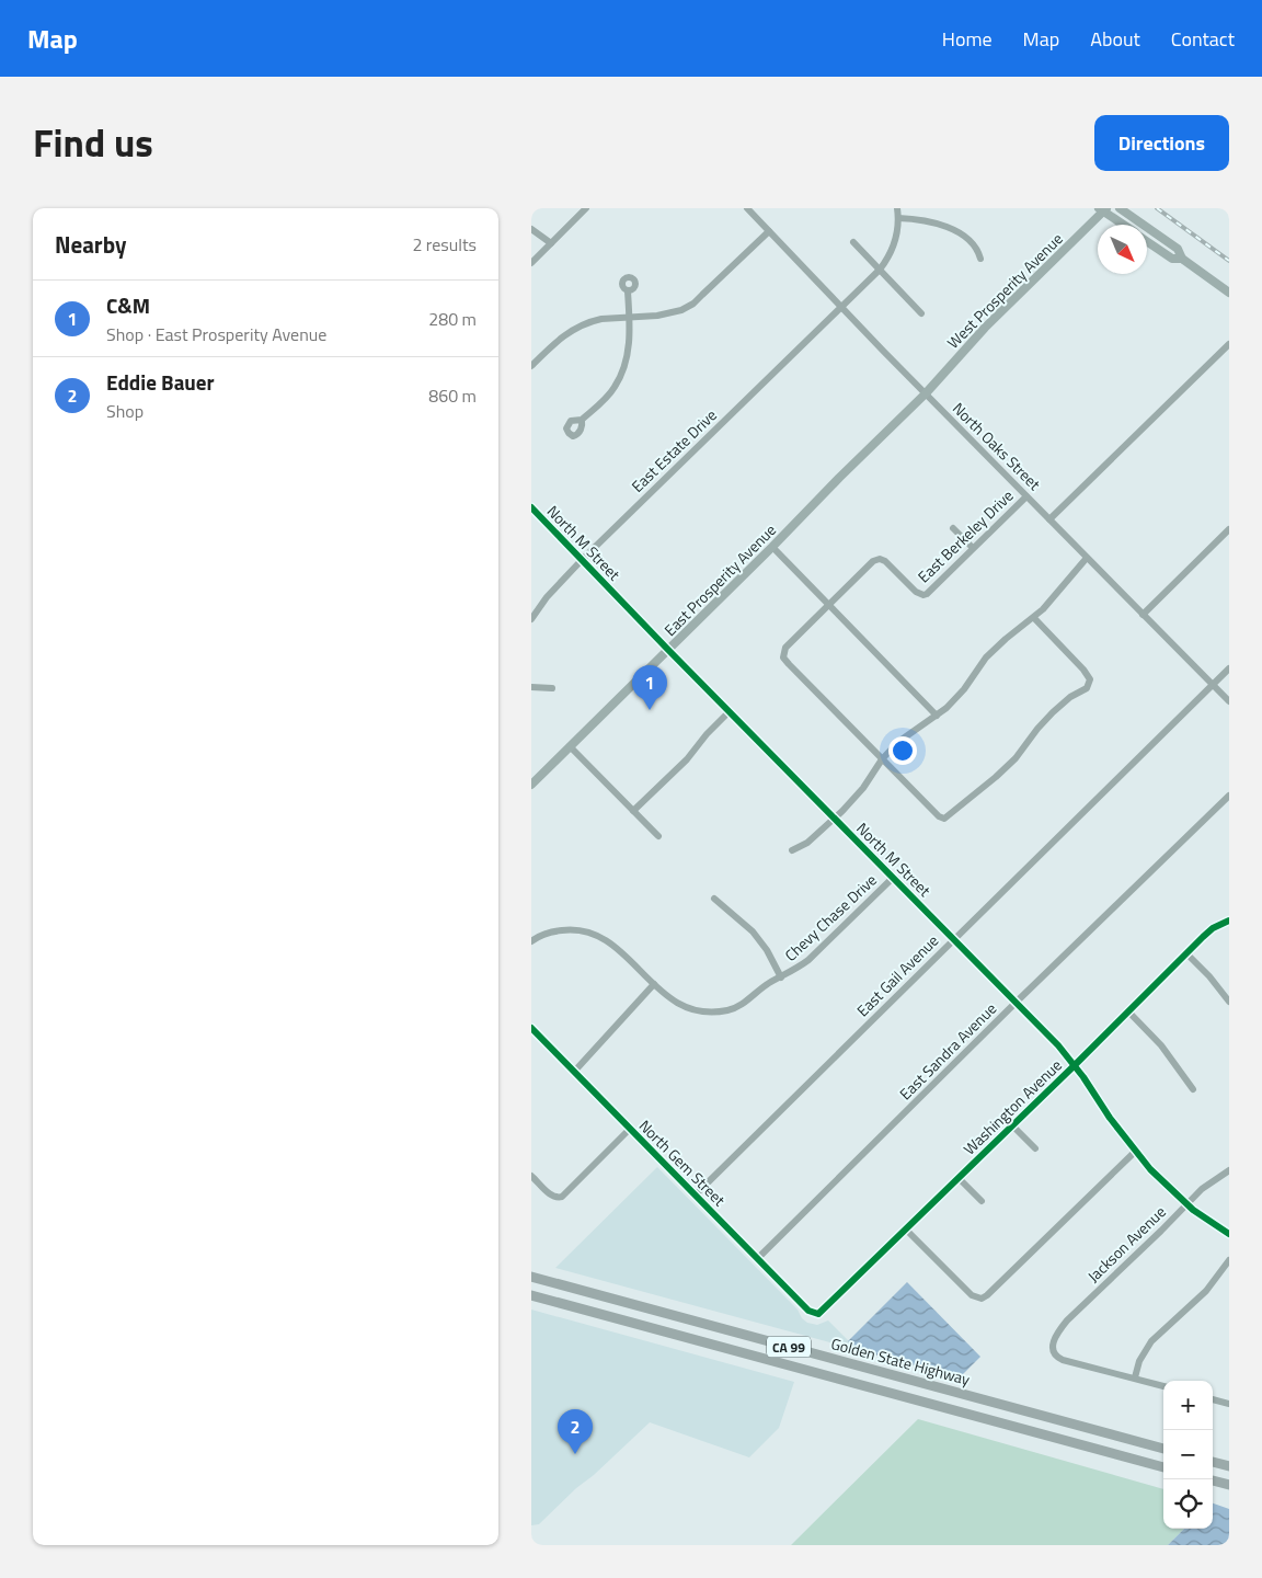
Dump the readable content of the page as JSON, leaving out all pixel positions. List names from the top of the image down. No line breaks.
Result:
{"streets":{"highway":["CA 99","Golden State Highway"],"main road":["West Prosperity Avenue","East Prosperity Avenue"],"street":["North Oaks Street","East Estate Drive","East Berkeley Drive","North M Street","Chevy Chase Drive","East Gail Avenue","East Sandra Avenue","Washington Avenue","North Gem Street","Jackson Avenue"]},"crossings":[["West Prosperity Avenue","North Oaks Street"],["West Prosperity Avenue","East Prosperity Avenue"],["North Oaks Street","East Estate Drive"],["North Oaks Street","East Berkeley Drive"],["North Oaks Street","East Prosperity Avenue"],["North Oaks Street","East Gail Avenue"],["East Estate Drive","North M Street"],["North M Street","East Prosperity Avenue"],["North M Street","Chevy Chase Drive"],["North M Street","East Gail Avenue"],["North M Street","East Sandra Avenue"],["North M Street","Washington Avenue"],["North M Street","Jackson Avenue"],["East Gail Avenue","North Gem Street"],["East Sandra Avenue","North Gem Street"],["Washington Avenue","North Gem Street"]],"north":"bottom right","page":{"header":"Map","nav":["Home","Map","About","Contact"],"title":"Find us","buttons":"Directions","heading":["Nearby","2 results"],"list":[{"mark":"1","name":"C&M","note":"Shop · East Prosperity Avenue","value":"280 m"},{"mark":"2","name":"Eddie Bauer","note":"Shop","value":"860 m"}],"pins":["1","2"],"map_buttons":["+","−"]}}
